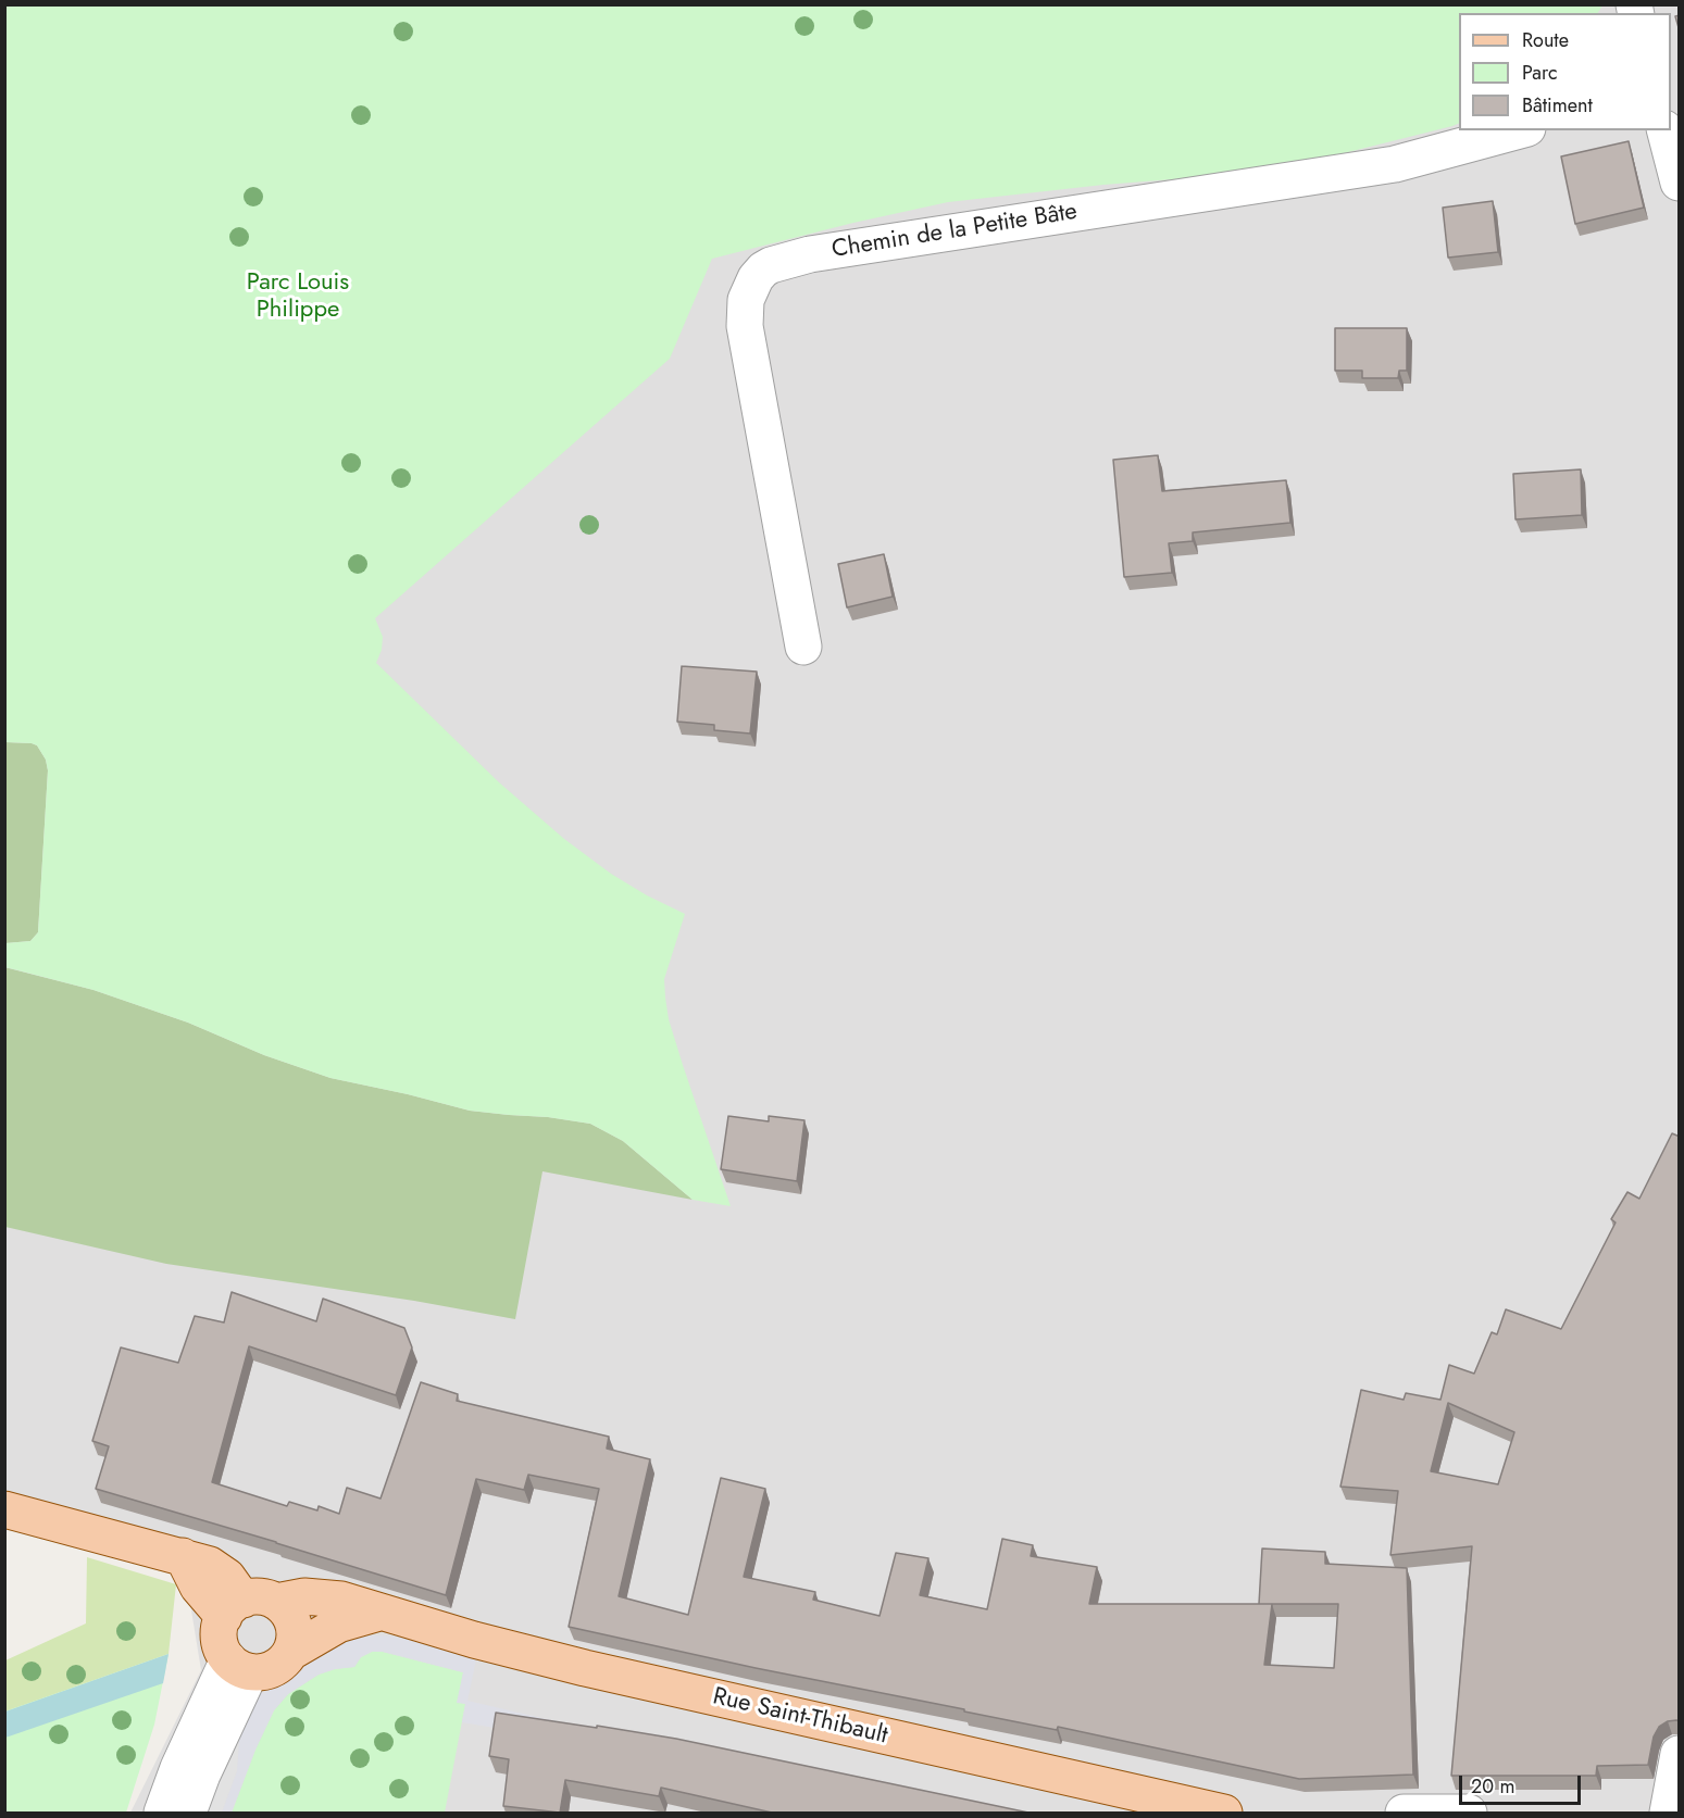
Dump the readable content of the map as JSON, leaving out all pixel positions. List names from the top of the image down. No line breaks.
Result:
{"streets":{"main road":["Rue Saint-Thibault"],"street":["Chemin de la Petite Bâte"]},"parks":["Parc Louis Philippe"],"legend":["Route","Parc","Bâtiment"],"scale_bar":"20 m"}
